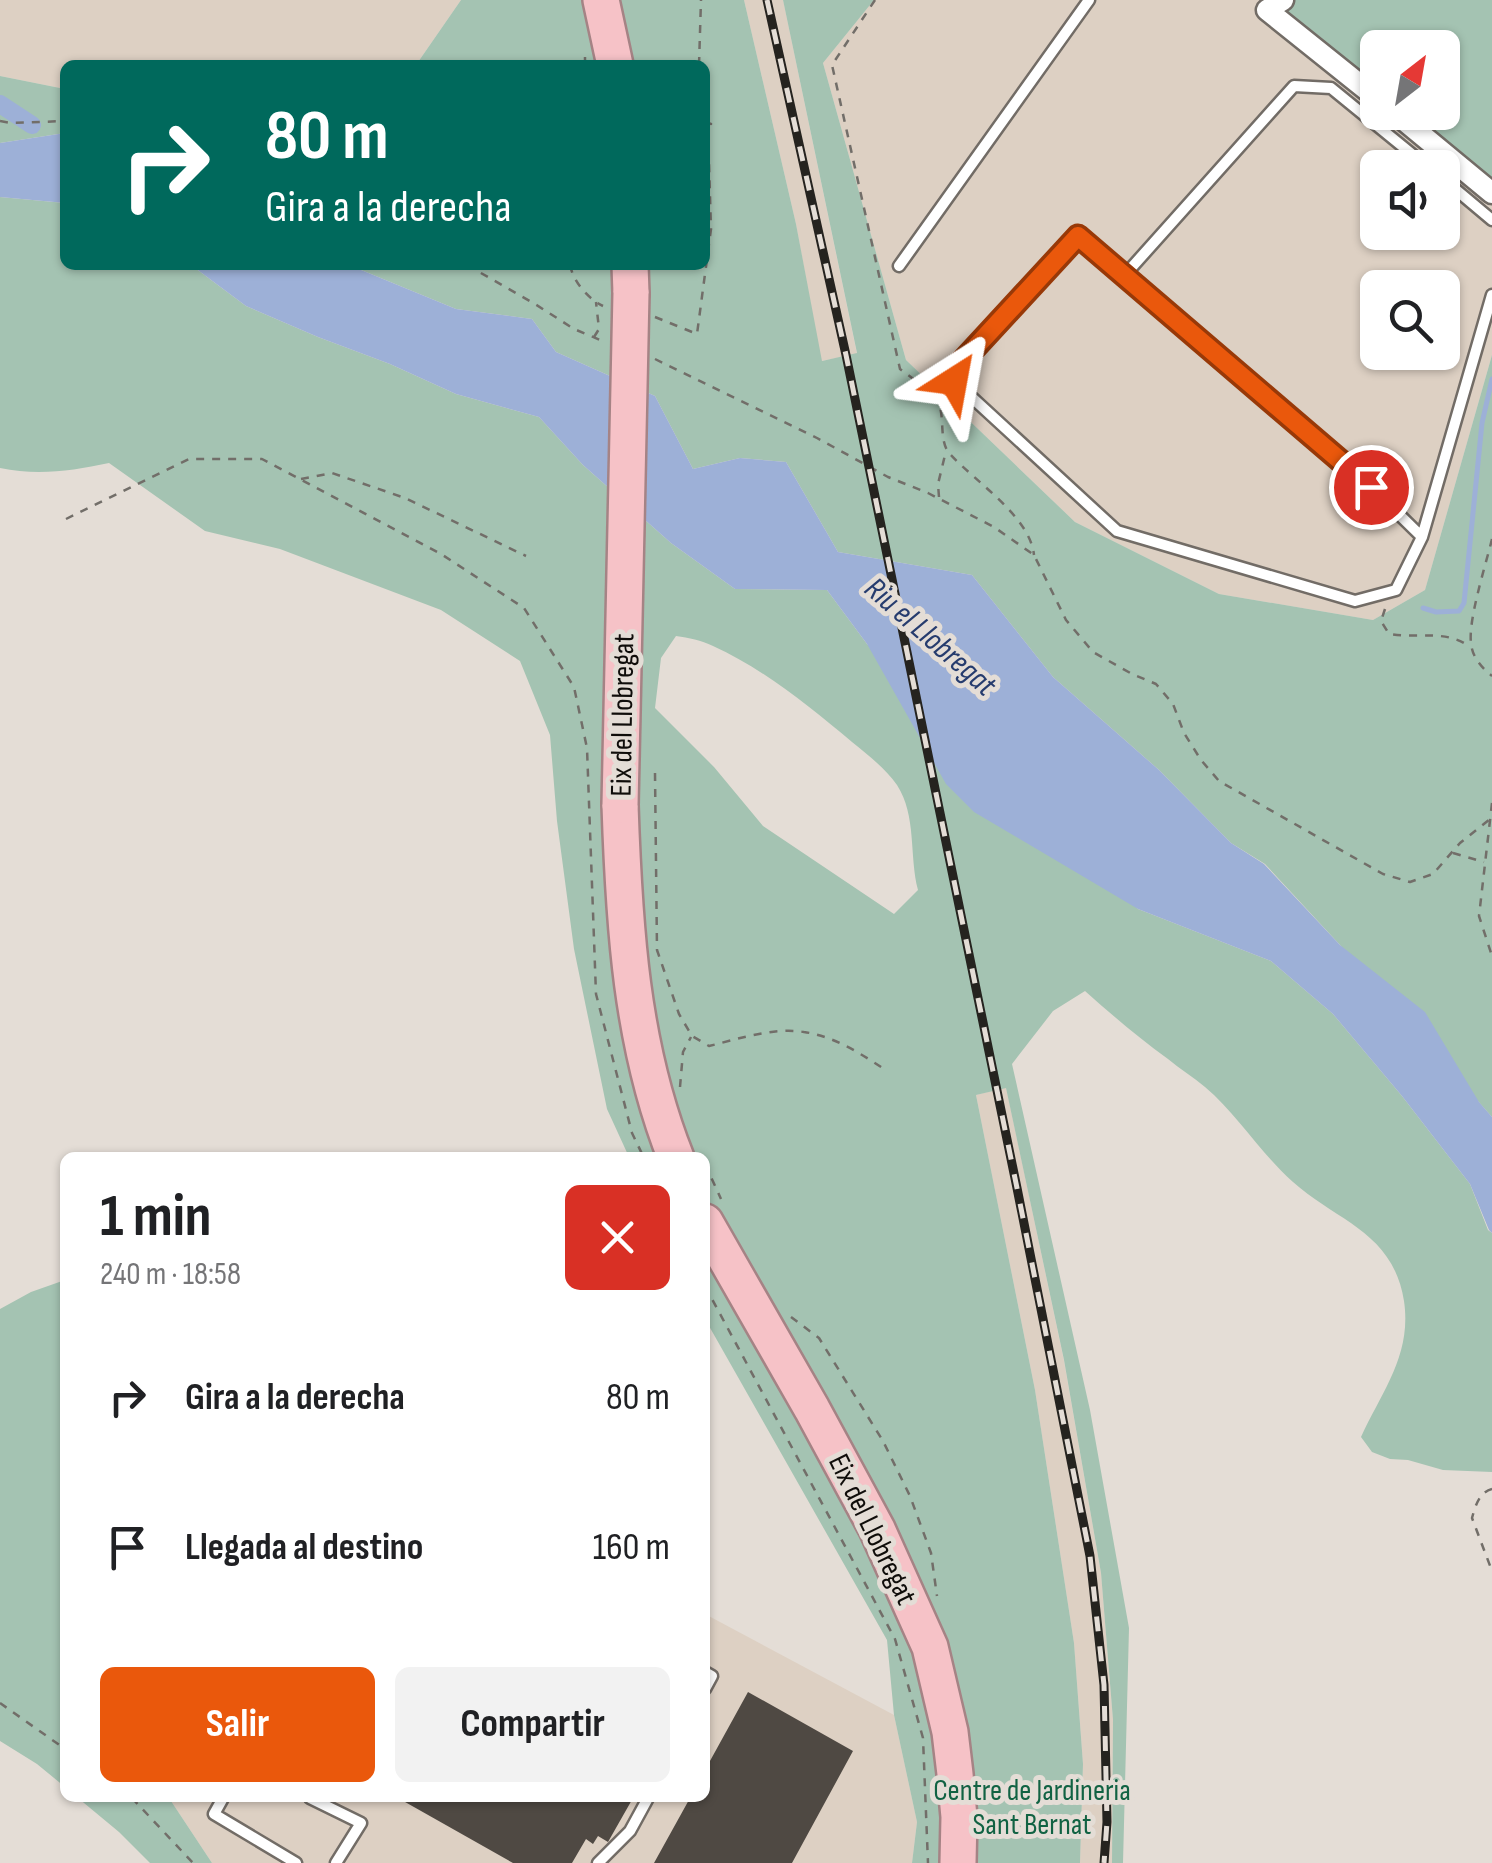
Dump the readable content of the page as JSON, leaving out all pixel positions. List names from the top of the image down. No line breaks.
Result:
{"streets":{"highway":["Eix del Llobregat"]},"water":["Riu el Llobregat"],"parks":["Centre de Jardineria Sant Bernat"],"north":"top right","page":{"turn":["80 m","Gira a la derecha"],"heading":["1 min","240 m · 18:58"],"list":[{"name":"Gira a la derecha","value":"80 m"},{"name":"Llegada al destino","value":"160 m"}],"buttons":["Salir","Compartir"]}}
